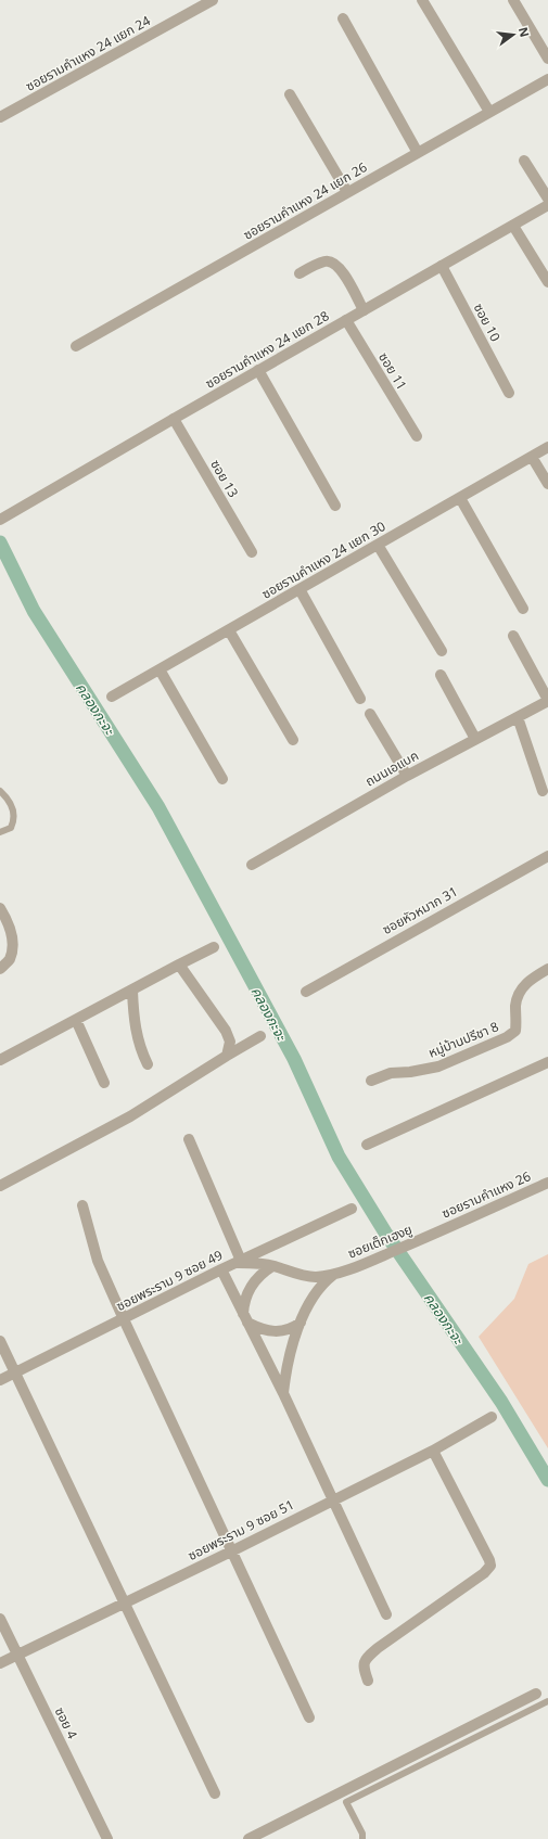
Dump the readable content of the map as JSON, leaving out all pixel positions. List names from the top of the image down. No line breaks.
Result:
{"streets":{"street":["ซอยรามคำแหง 24 แยก 24","ซอยรามคำแหง 24 แยก 26","ซอย 10","ซอยรามคำแหง 24 แยก 28","ซอย 11","ซอย 13","ซอยรามคำแหง 24 แยก 30","ถนนเอแบค","ซอยหัวหมาก 31","หมู่บ้านปรีชา 8","ซอยรามคำแหง 26","ซอยเต็กเฮงยู","ซอยพระราม 9 ซอย 49","ซอยพระราม 9 ซอย 51","ซอย 4"]},"crossings":[["ซอย 10","ซอยรามคำแหง 24 แยก 28"],["ซอยรามคำแหง 24 แยก 28","ซอย 11"],["ซอยรามคำแหง 24 แยก 28","ซอย 13"],["ซอยรามคำแหง 26","ซอยเต็กเฮงยู"],["ซอยเต็กเฮงยู","ซอยพระราม 9 ซอย 49"],["ซอยพระราม 9 ซอย 51","ซอย 4"]],"water":["คลองกะจะ"],"north":"right"}
